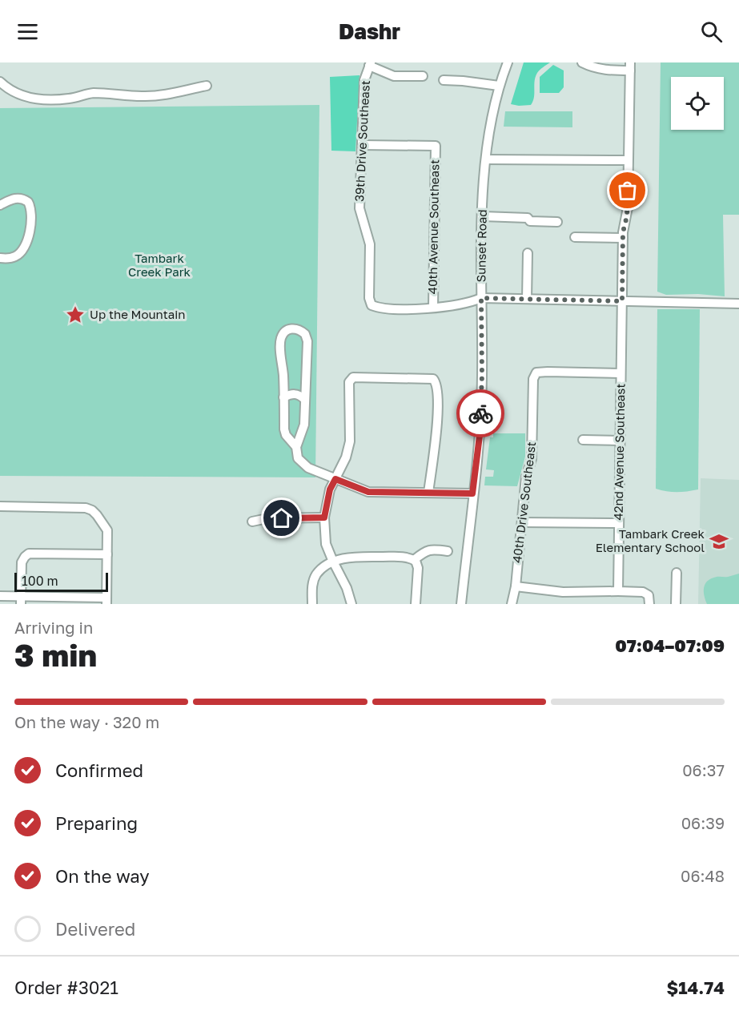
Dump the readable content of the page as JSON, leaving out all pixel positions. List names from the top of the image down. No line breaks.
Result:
{"streets":{"street":["39th Drive Southeast","40th Avenue Southeast","Sunset Road","42nd Avenue Southeast","40th Drive Southeast"]},"crossings":[["39th Drive Southeast","40th Avenue Southeast"],["42nd Avenue Southeast","40th Drive Southeast"]],"parks":["Tambark Creek Park"],"places":{"place":["Up the Mountain"],"school or university":["Tambark Creek Elementary School"]},"scale_bar":"100 m","page":{"header":"Dashr","scale":"100 m","heading":["3 min","Arriving in","07:04–07:09"],"panel":["Order #3021","$14.74"],"bar":"On the way · 320 m","list":[["Confirmed","06:37"],["Preparing","06:39"],["On the way","06:48"],"Delivered"]}}
